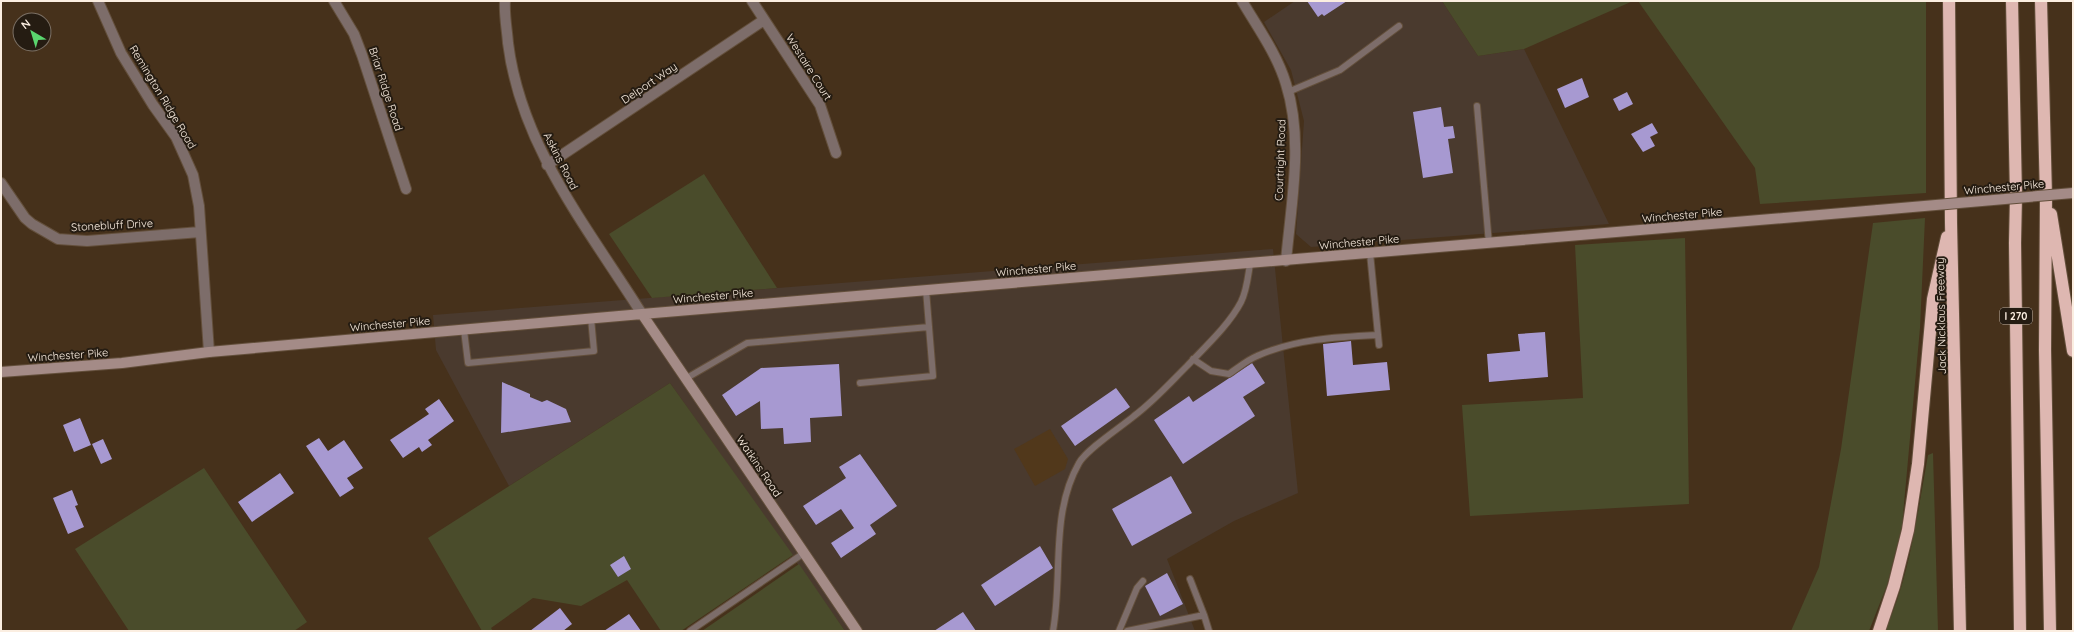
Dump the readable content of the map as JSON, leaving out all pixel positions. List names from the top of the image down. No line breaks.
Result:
{"streets":{"highway":["Jack Nicklaus Freeway","I 270"],"main road":["Winchester Pike","Watkins Road"],"street":["Westaire Court","Delport Way","Briar Ridge Road","Remington Ridge Road","Courtright Road","Askins Road","Stonebluff Drive"]},"crossings":[["Westaire Court","Delport Way"],["Delport Way","Askins Road"],["Remington Ridge Road","Winchester Pike"],["Remington Ridge Road","Stonebluff Drive"],["Courtright Road","Winchester Pike"],["Askins Road","Winchester Pike"],["Askins Road","Watkins Road"],["Winchester Pike","Watkins Road"]],"north":"top left"}
